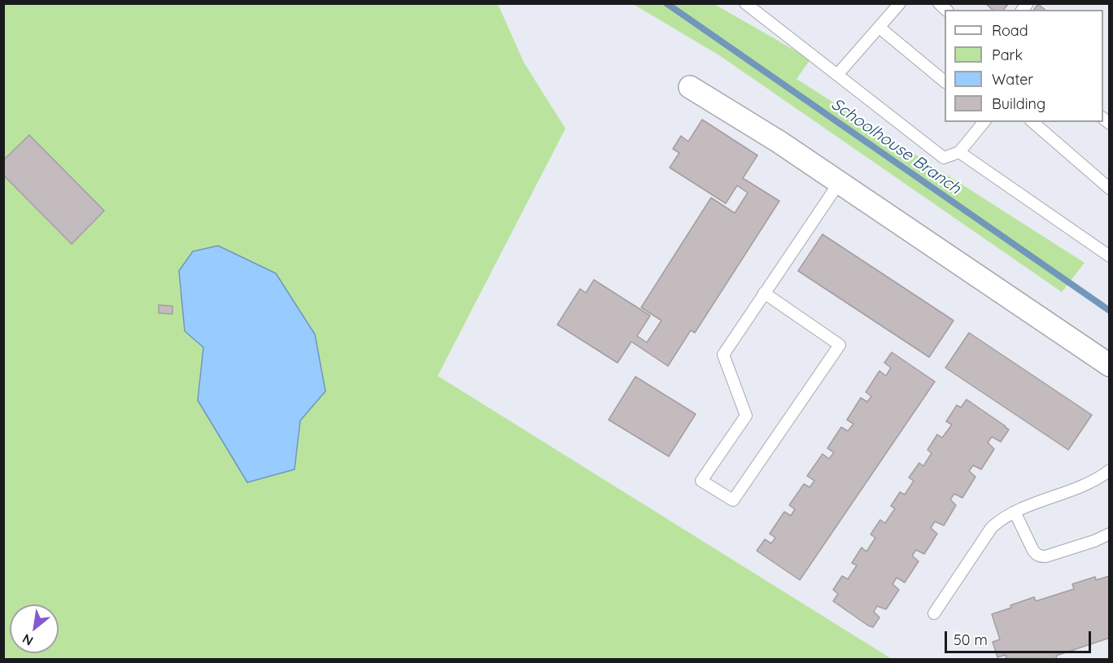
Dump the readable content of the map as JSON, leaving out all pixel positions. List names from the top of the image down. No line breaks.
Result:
{"water":["Schoolhouse Branch"],"legend":["Road","Park","Water","Building"],"scale_bar":"50 m","north":"bottom left"}
